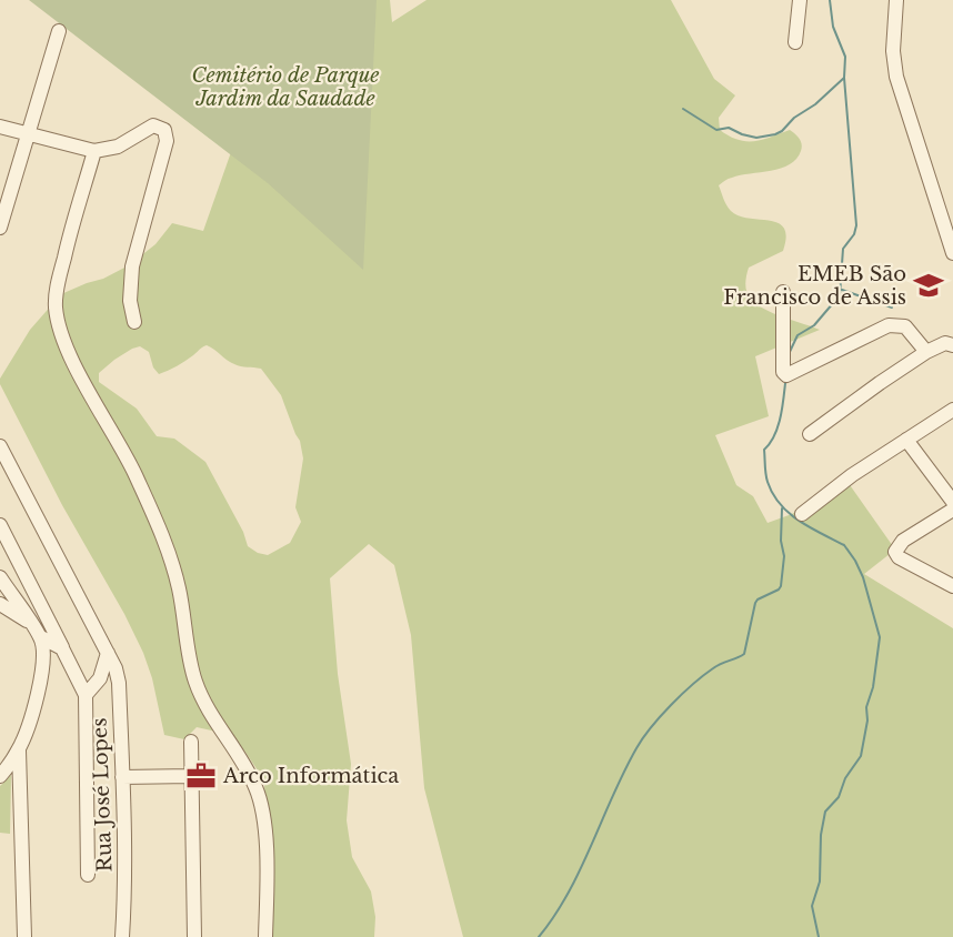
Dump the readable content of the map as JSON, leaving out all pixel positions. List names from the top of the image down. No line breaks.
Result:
{"streets":{"street":["Rua José Lopes"]},"parks":["Cemitério de Parque Jardim da Saudade"],"places":{"school or university":["EMEB São Francisco de Assis"],"office":["Arco Informática"]}}
